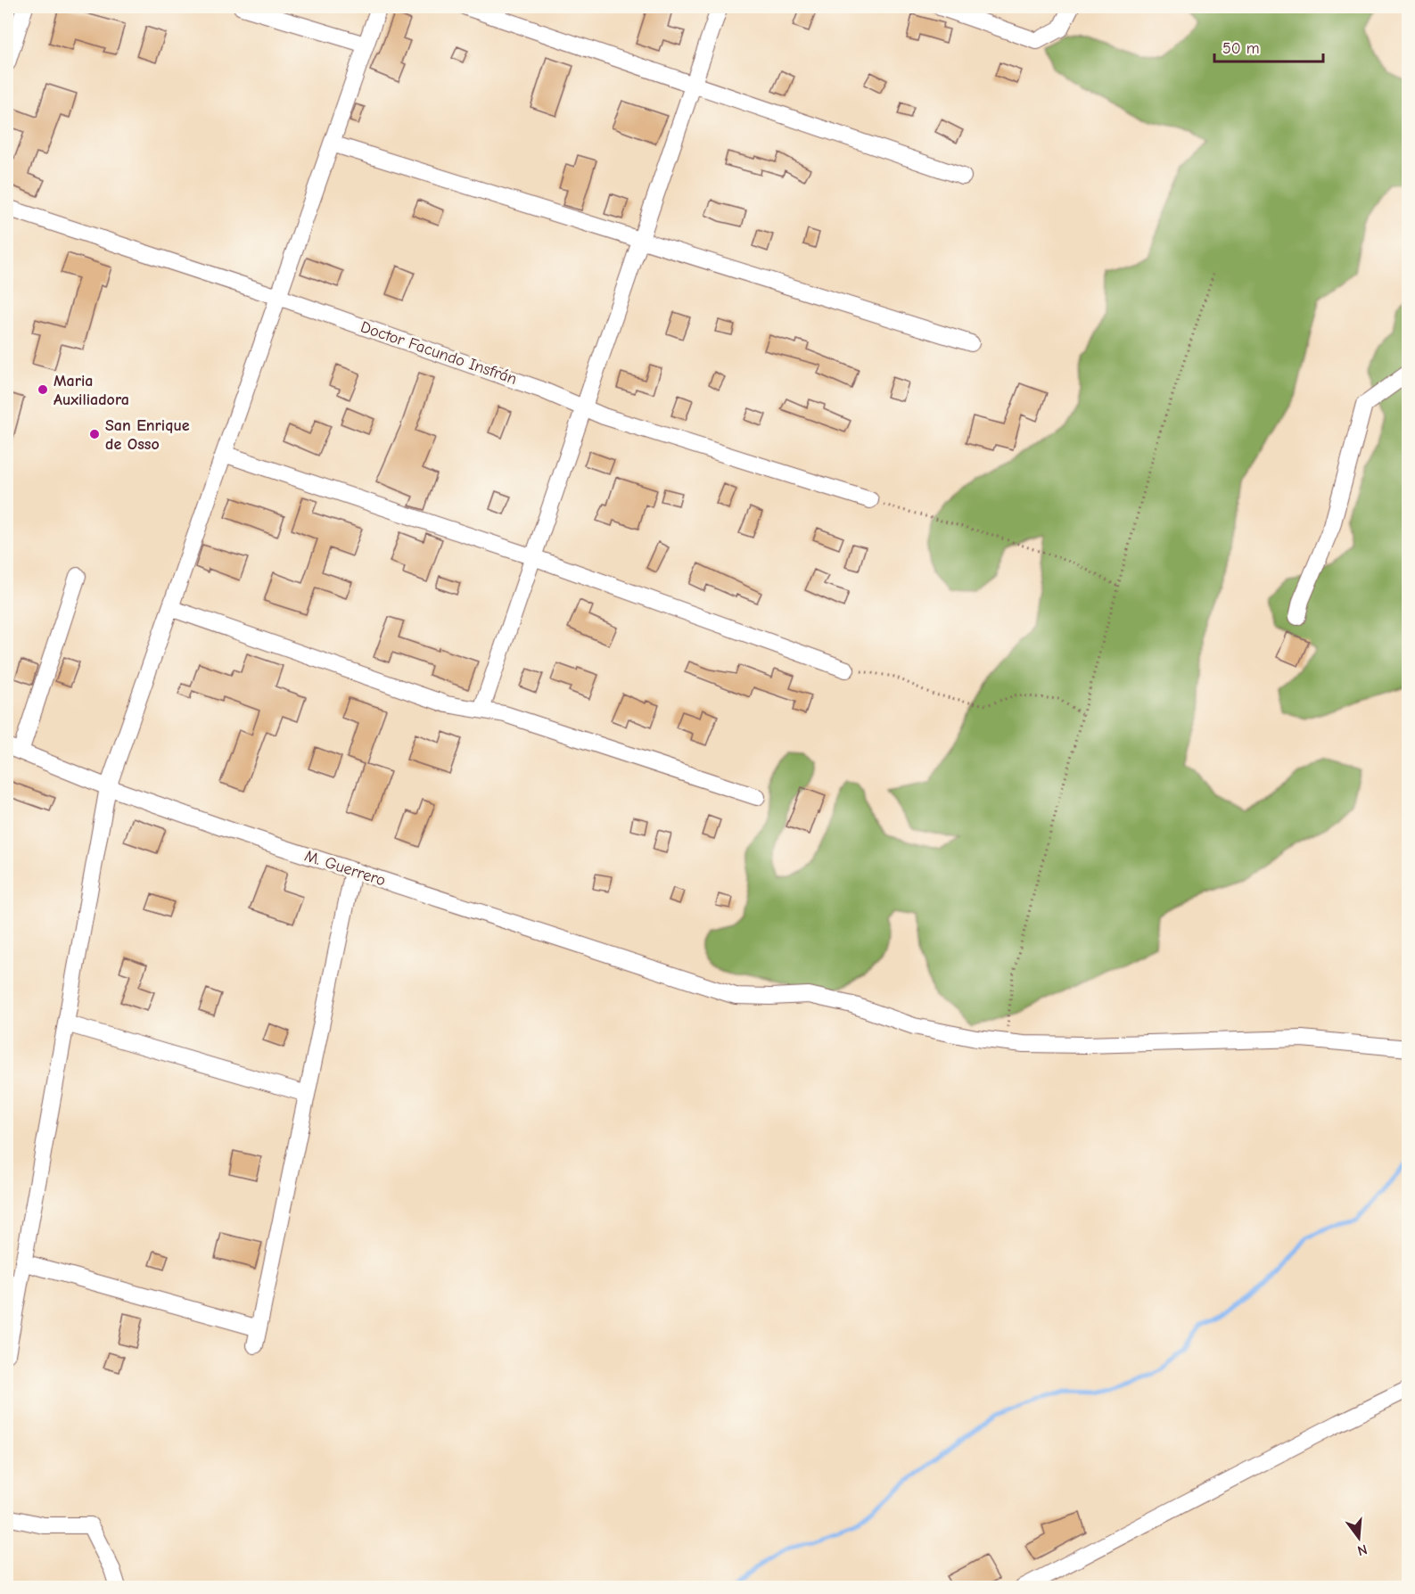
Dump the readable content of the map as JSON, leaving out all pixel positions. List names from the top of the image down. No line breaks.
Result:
{"streets":{"street":["Doctor Facundo Insfrán","M. Guerrero"]},"places":["Maria Auxiliadora","San Enrique de Osso"],"scale_bar":"50 m","north":"bottom"}
